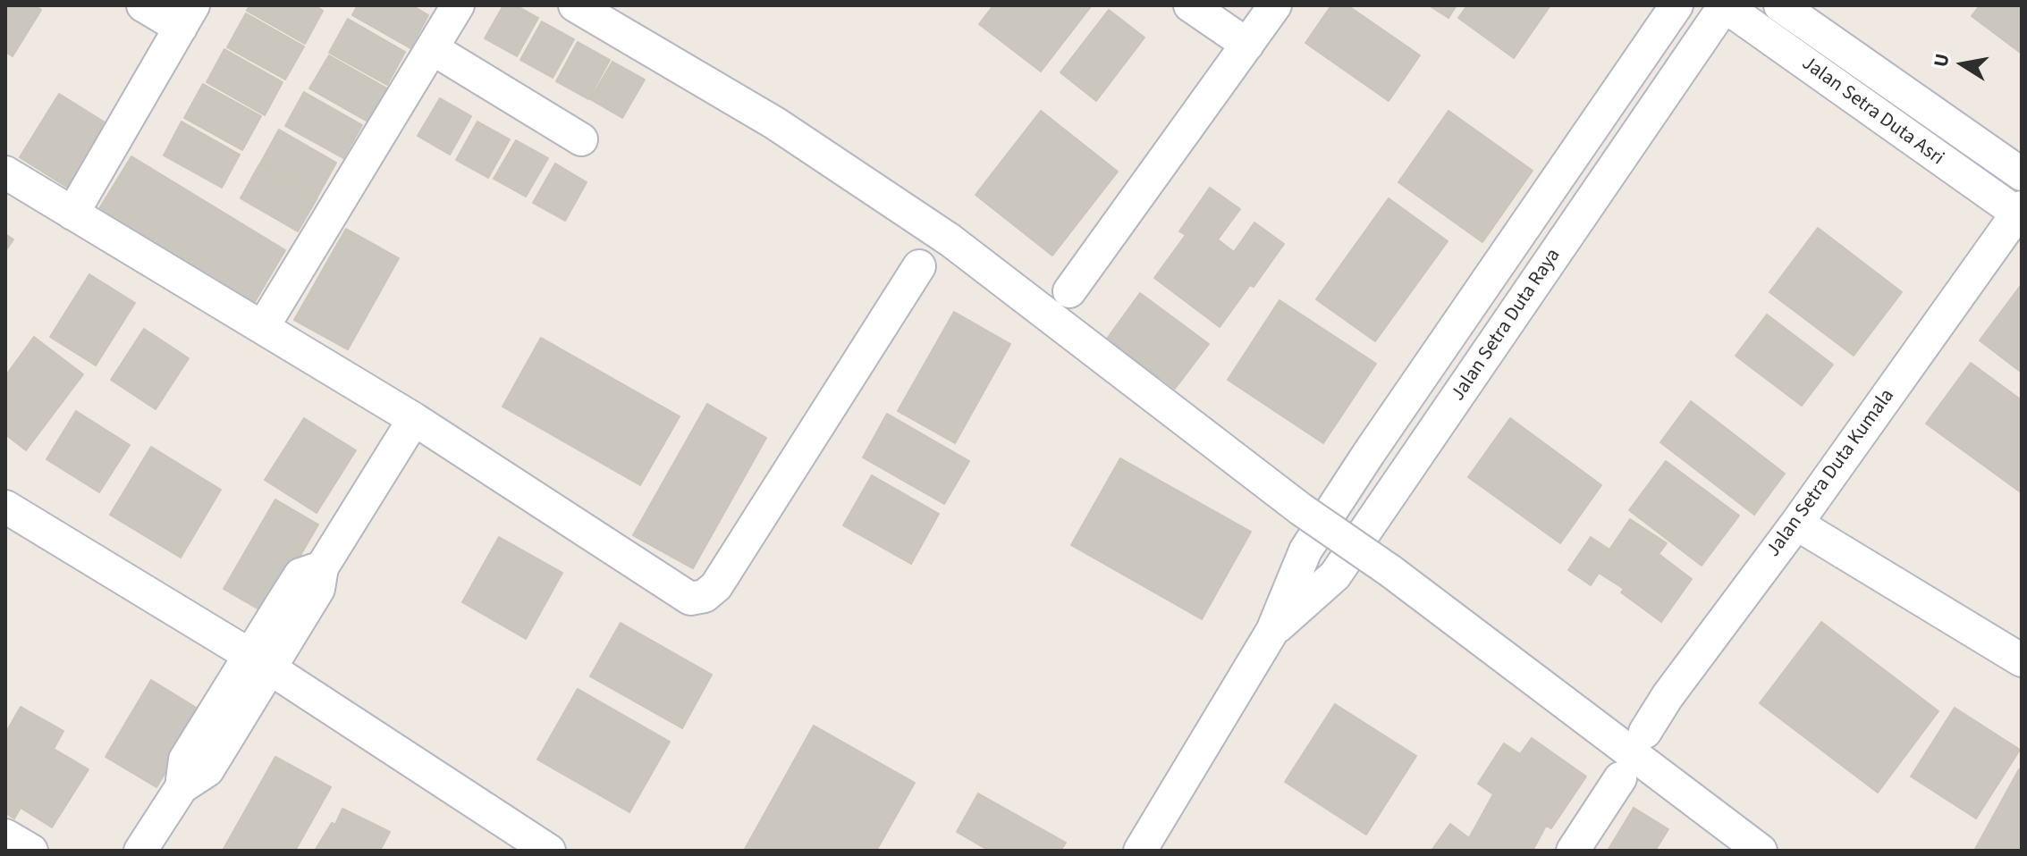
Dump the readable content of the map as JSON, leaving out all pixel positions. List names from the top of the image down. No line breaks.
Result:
{"streets":{"street":["Jalan Setra Duta Asri","Jalan Setra Duta Raya","Jalan Setra Duta Kumala"]},"crossings":[["Jalan Setra Duta Asri","Jalan Setra Duta Raya"],["Jalan Setra Duta Asri","Jalan Setra Duta Kumala"]],"north":"left"}
